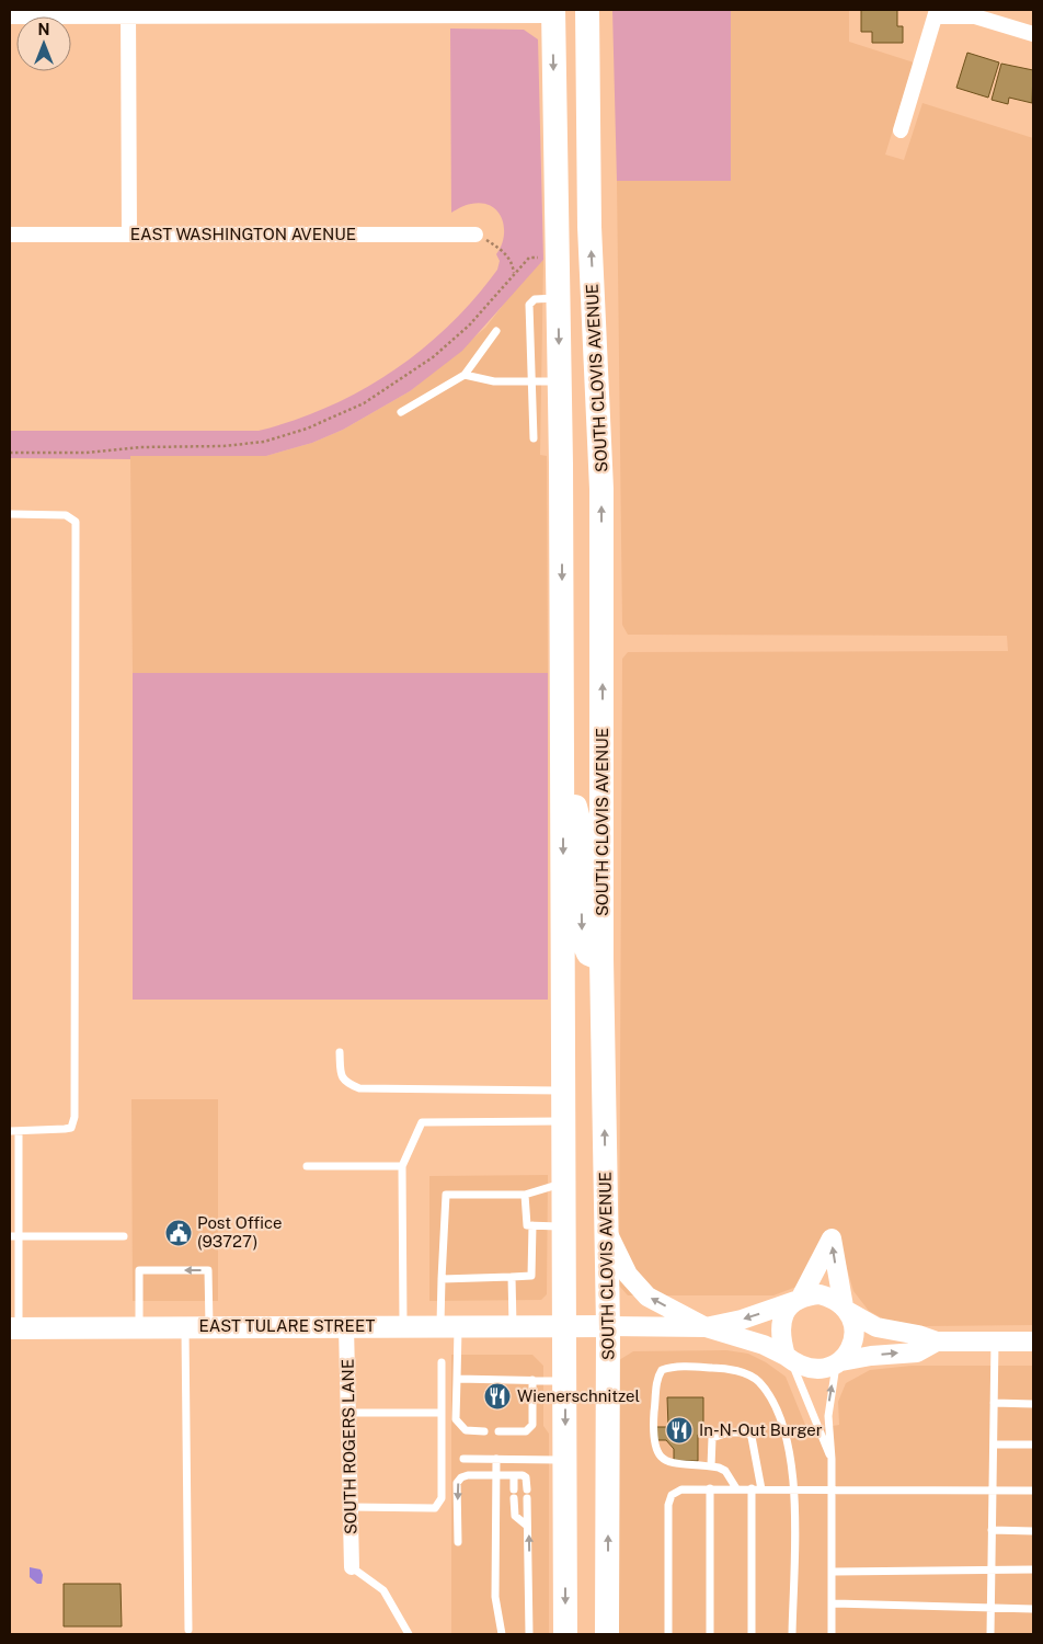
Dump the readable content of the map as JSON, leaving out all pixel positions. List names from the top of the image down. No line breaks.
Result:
{"streets":{"main road":["SOUTH CLOVIS AVENUE","EAST TULARE STREET"],"street":["EAST WASHINGTON AVENUE","SOUTH ROGERS LANE"]},"crossings":[["SOUTH CLOVIS AVENUE","EAST TULARE STREET"],["EAST TULARE STREET","SOUTH ROGERS LANE"]],"places":{"public building":["Post Office (93727)"],"restaurant":["Wienerschnitzel","In-N-Out Burger"]},"north":"top"}
